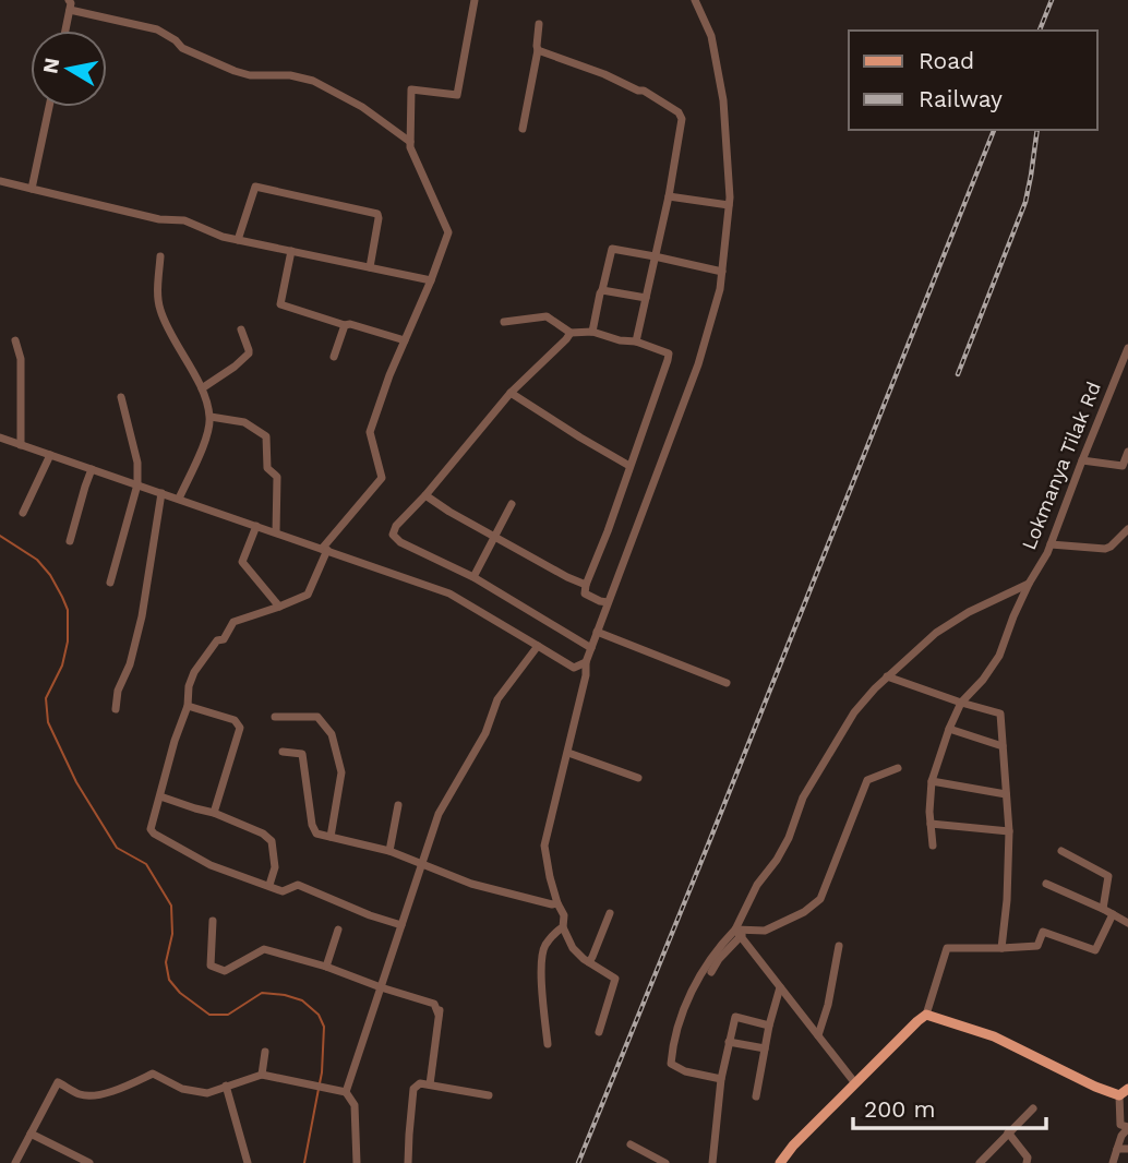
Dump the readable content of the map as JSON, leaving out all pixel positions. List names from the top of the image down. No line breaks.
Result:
{"streets":{"street":["Lokmanya Tilak Rd"]},"legend":["Road","Railway"],"scale_bar":"200 m","north":"left"}
